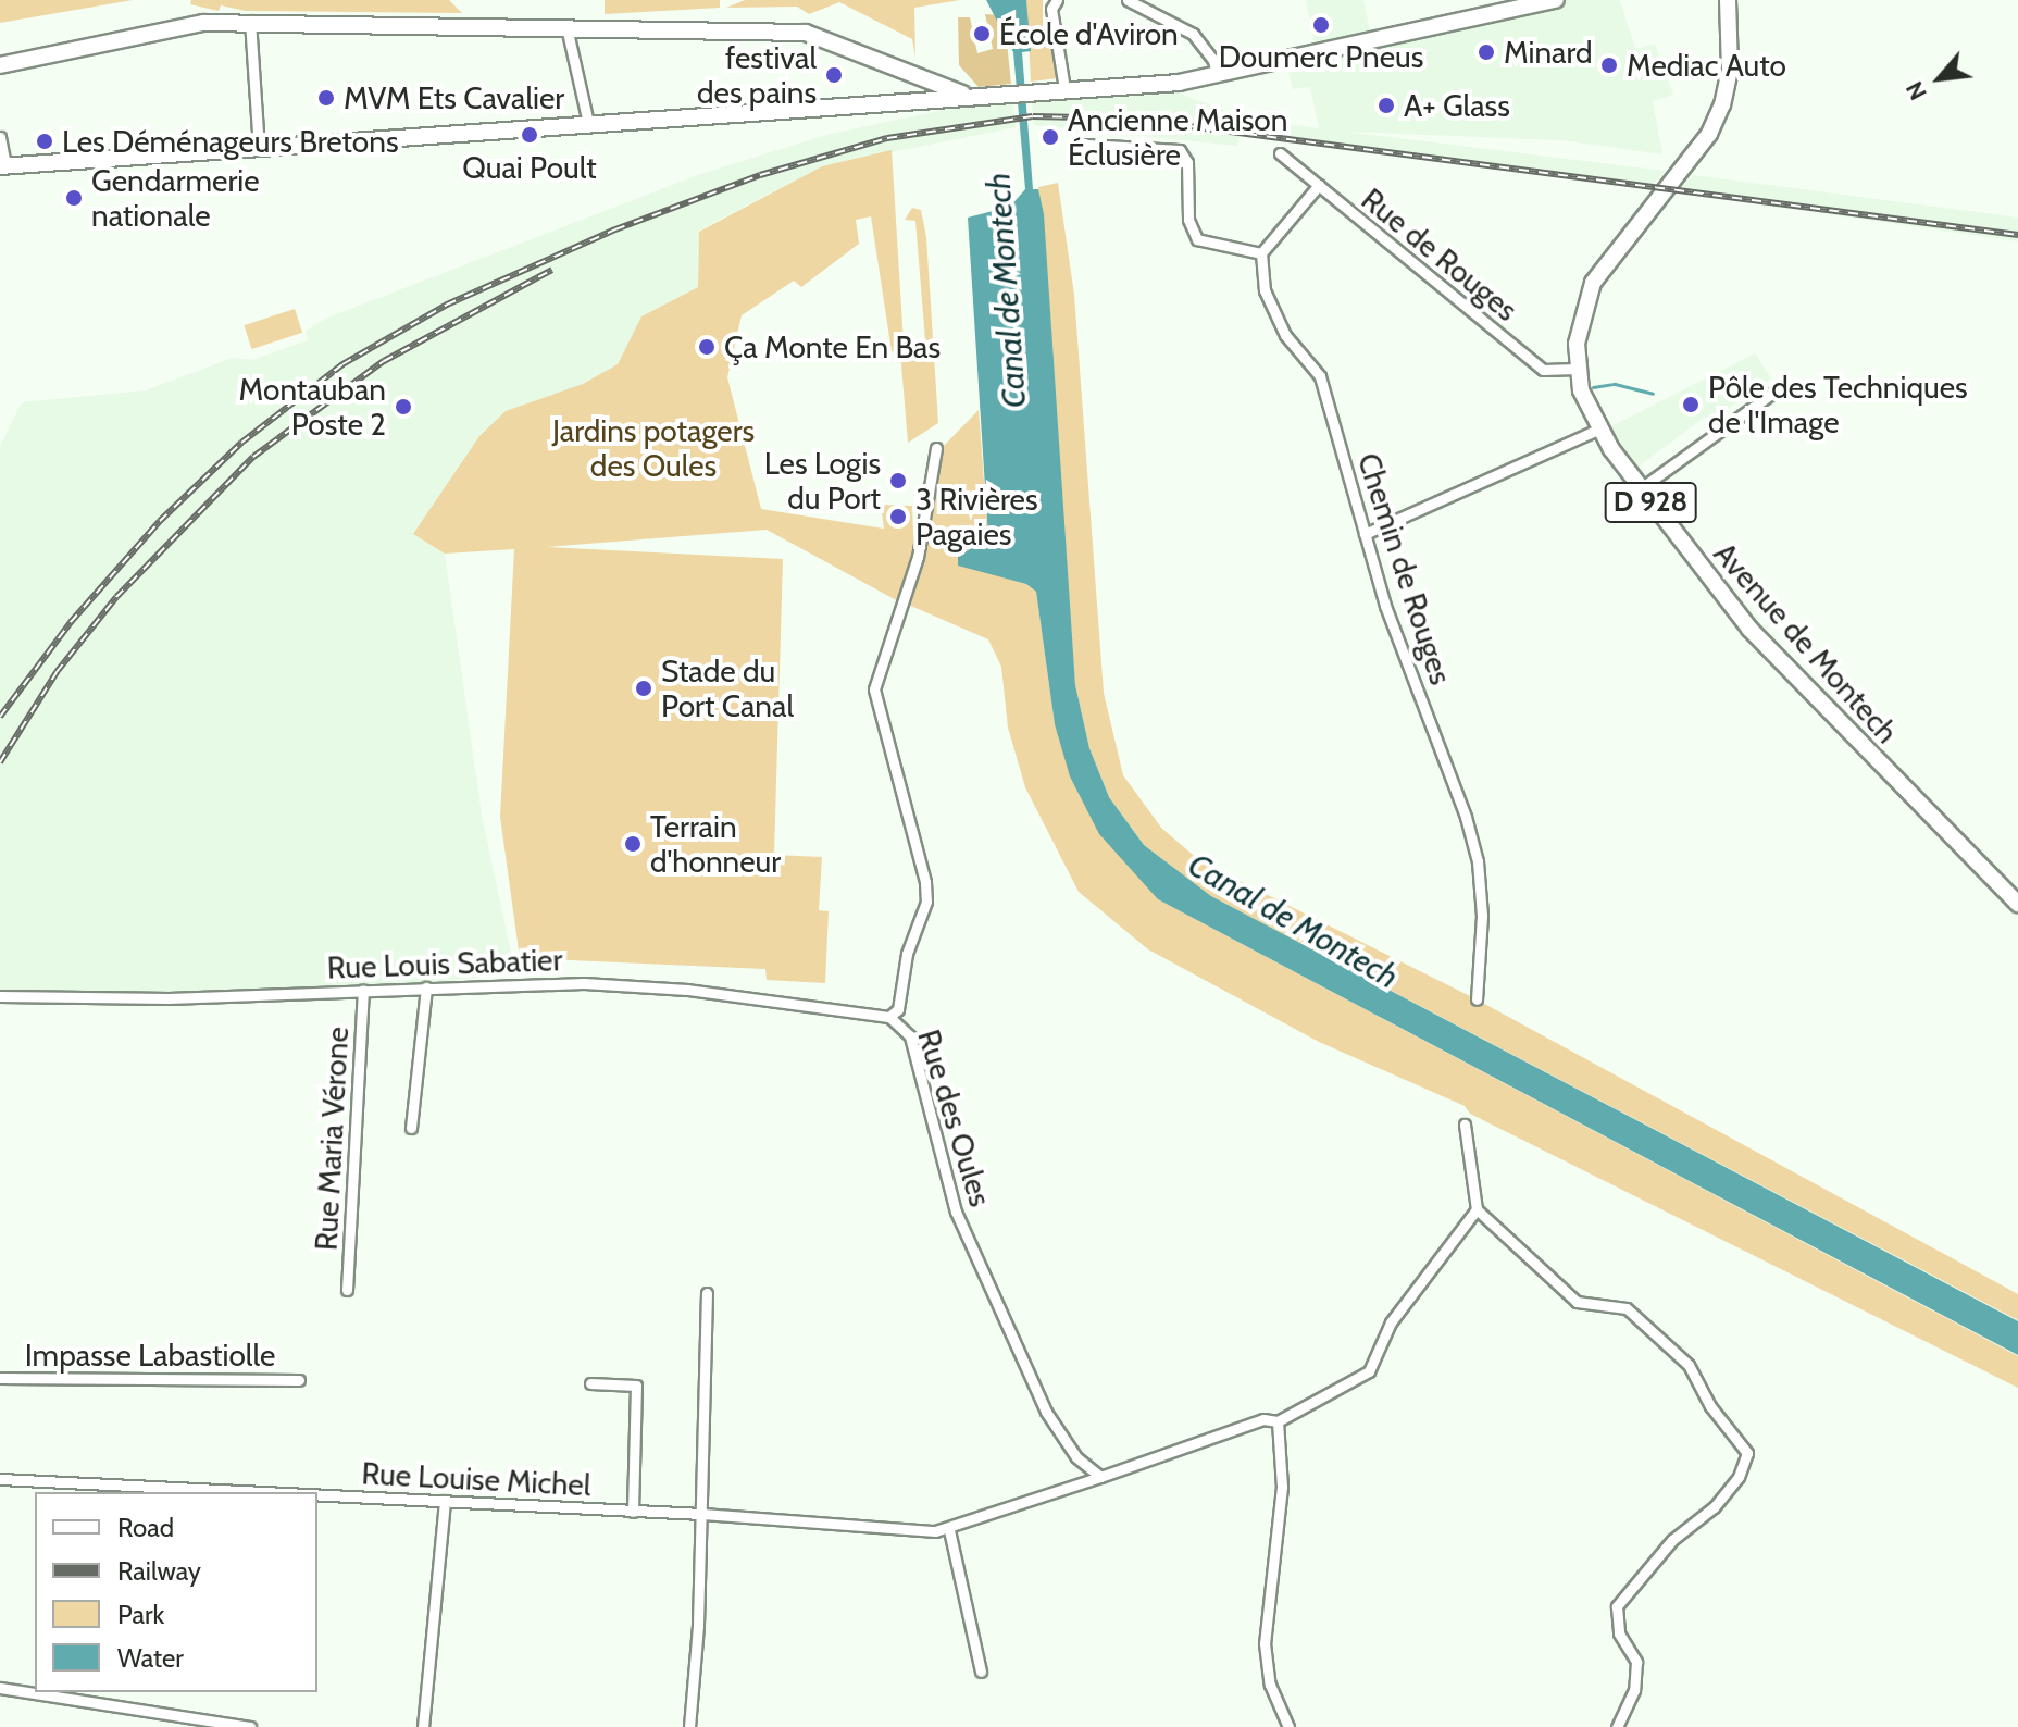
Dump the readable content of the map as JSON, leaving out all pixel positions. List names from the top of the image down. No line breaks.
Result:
{"streets":{"main road":["D 928","Avenue de Montech"],"street":["Rue de Rouges","Chemin de Rouges","Rue Louis Sabatier","Rue des Oules","Rue Maria Vérone","Impasse Labastiolle","Rue Louise Michel"]},"crossings":[["Rue de Rouges","Avenue de Montech"],["Rue Louis Sabatier","Rue des Oules"],["Rue Louis Sabatier","Rue Maria Vérone"],["Rue des Oules","Rue Louise Michel"]],"water":["Canal de Montech"],"parks":["Jardins potagers des Oules"],"places":["Doumerc Pneus","École d'Aviron","Minard","Mediac Auto","festival des pains","MVM Ets Cavalier","A+ Glass","Quai Poult","Ancienne Maison Éclusière","Les Déménageurs Bretons","Gendarmerie nationale","Ça Monte En Bas","Pôle des Techniques de l'Image","Montauban Poste 2","Les Logis du Port","3 Rivières Pagaies","Stade du Port Canal","Terrain d'honneur"],"legend":["Road","Railway","Park","Water"],"north":"bottom left"}
